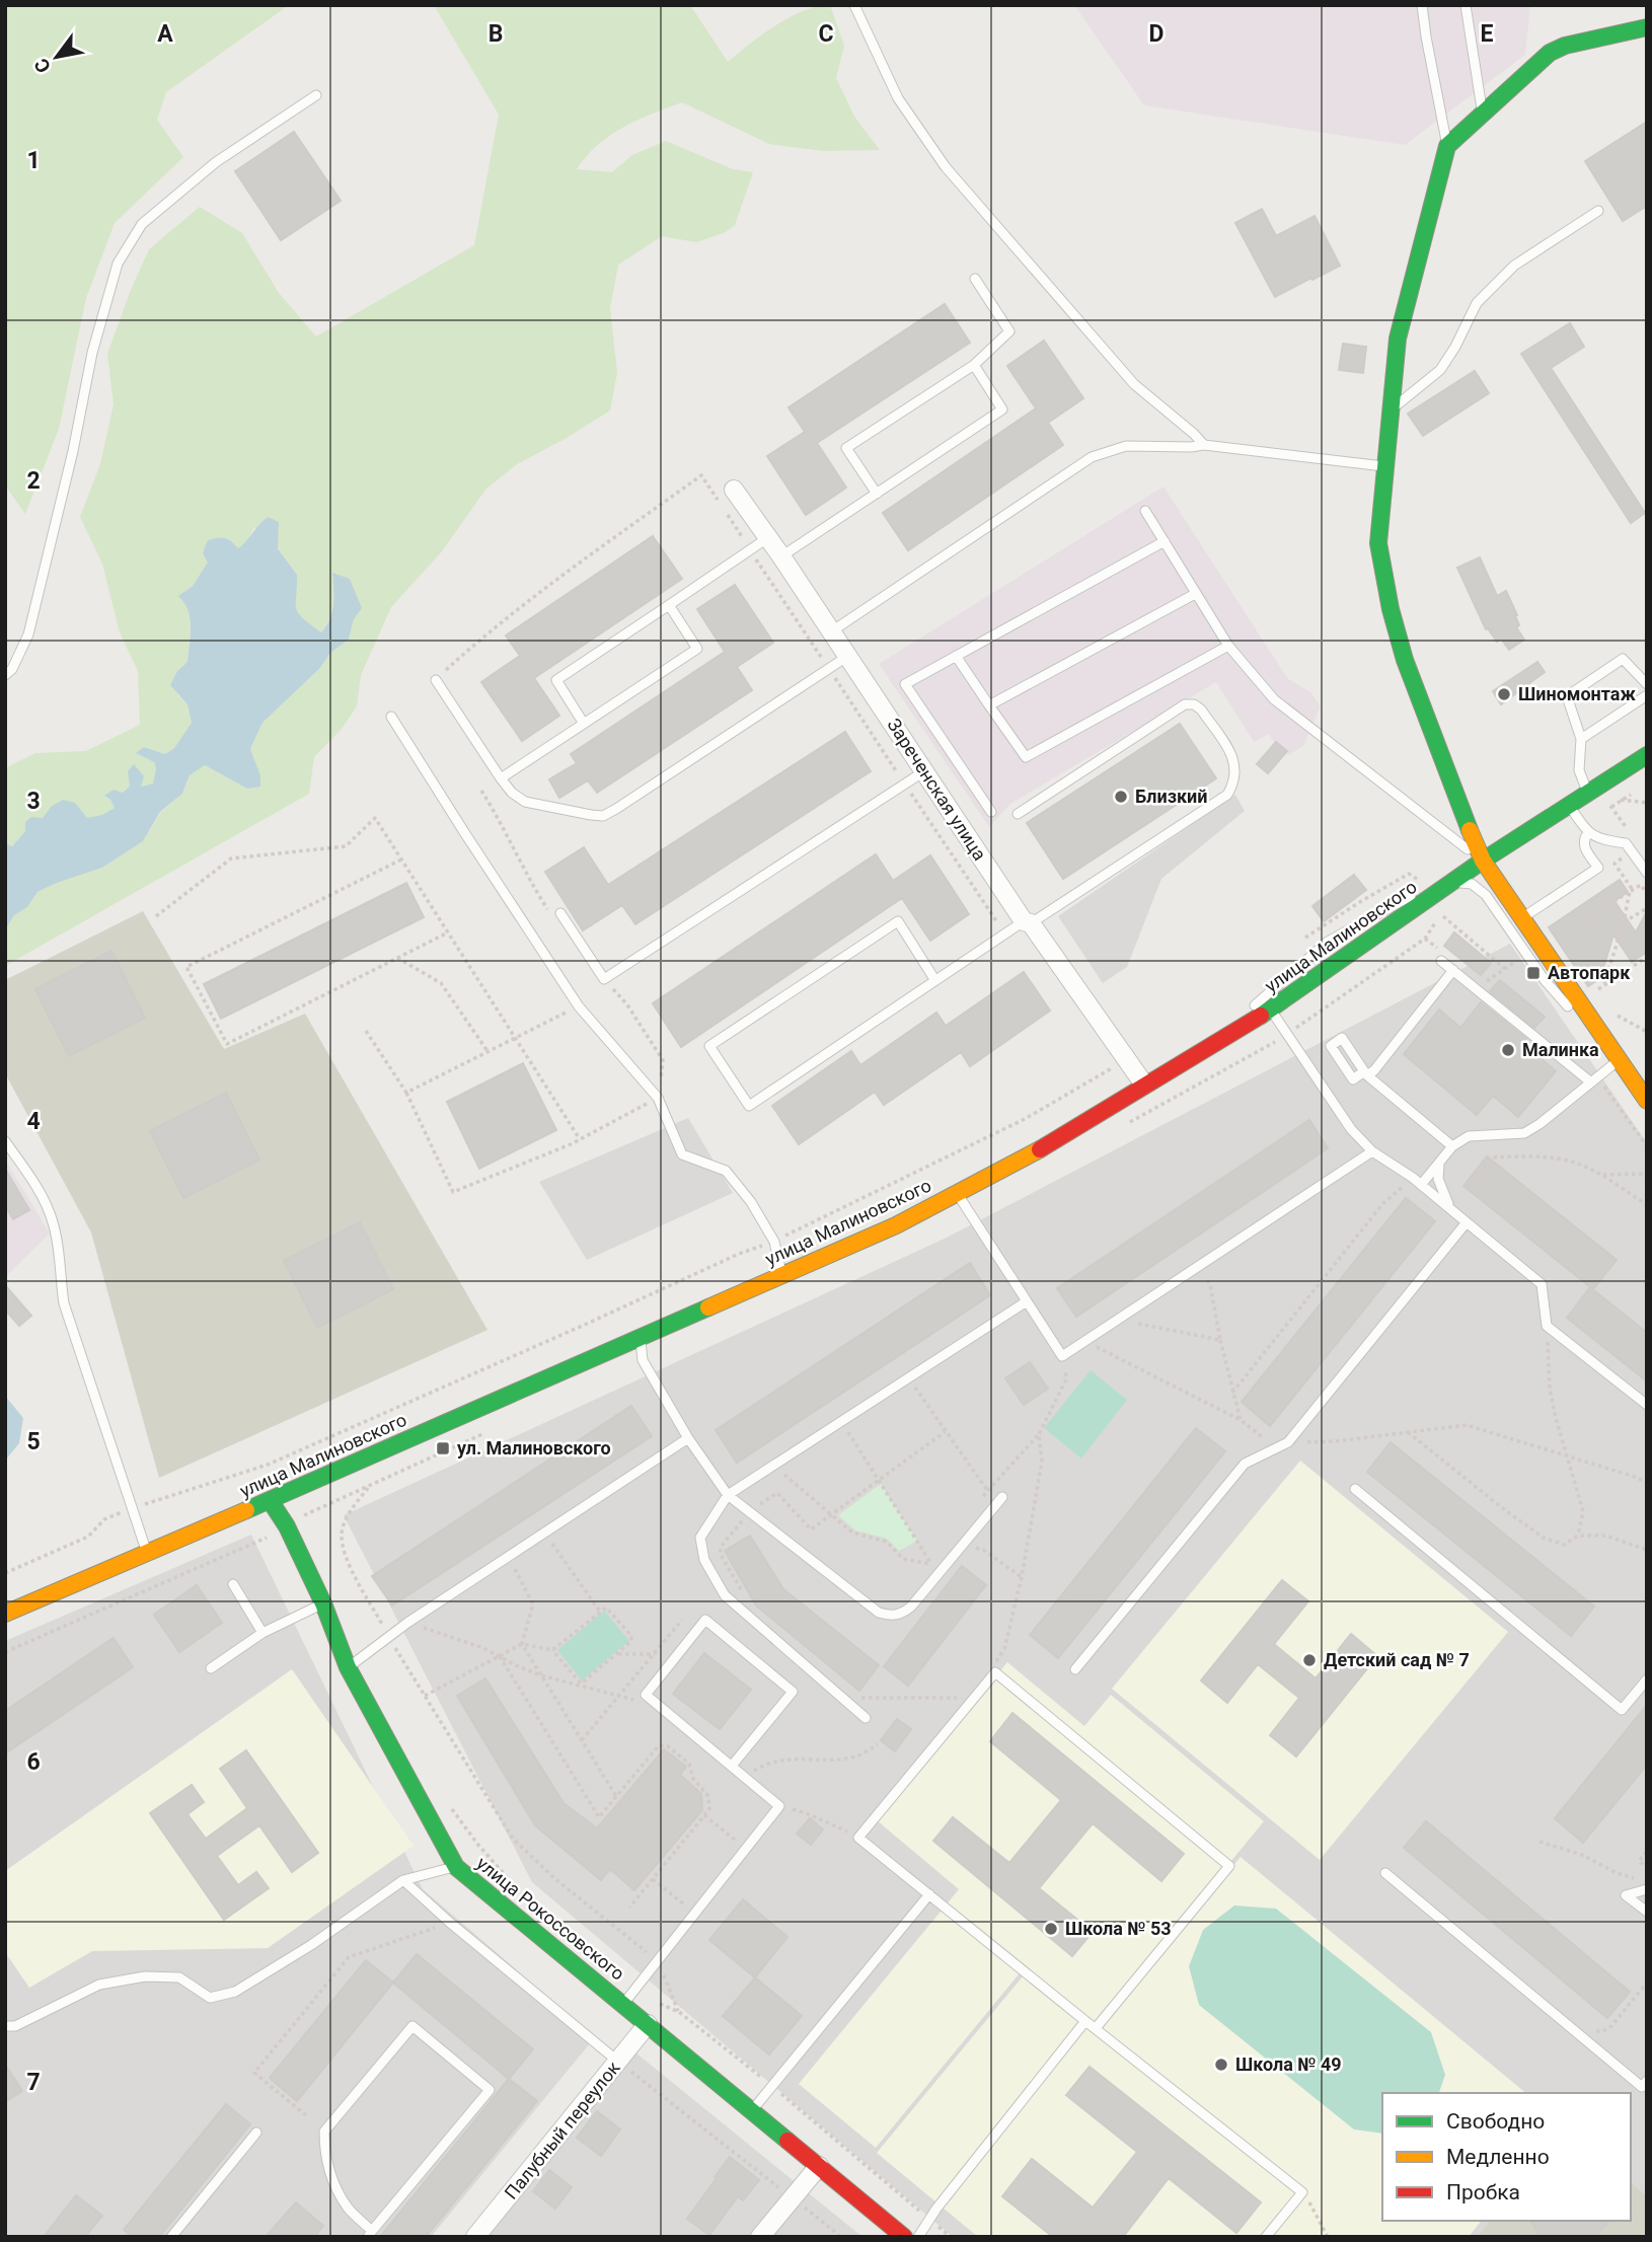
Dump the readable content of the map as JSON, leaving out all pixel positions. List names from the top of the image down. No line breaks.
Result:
{"streets":{"street":["Зареченская улица","улица Малиновского","улица Рокоссовского","Палубный переулок"]},"crossings":[["Зареченская улица","улица Малиновского"],["улица Малиновского","улица Рокоссовского"],["улица Рокоссовского","Палубный переулок"]],"places":{"other":["Шиномонтаж","Близкий","Малинка","Детский сад № 7","Школа № 53","Школа № 49"],"transit":["Автопарк","ул. Малиновского"]},"legend":["Свободно","Медленно","Пробка"],"north":"bottom left","grid":{"columns":["A","B","C","D","E"],"rows":["1","2","3","4","5","6","7"]}}
